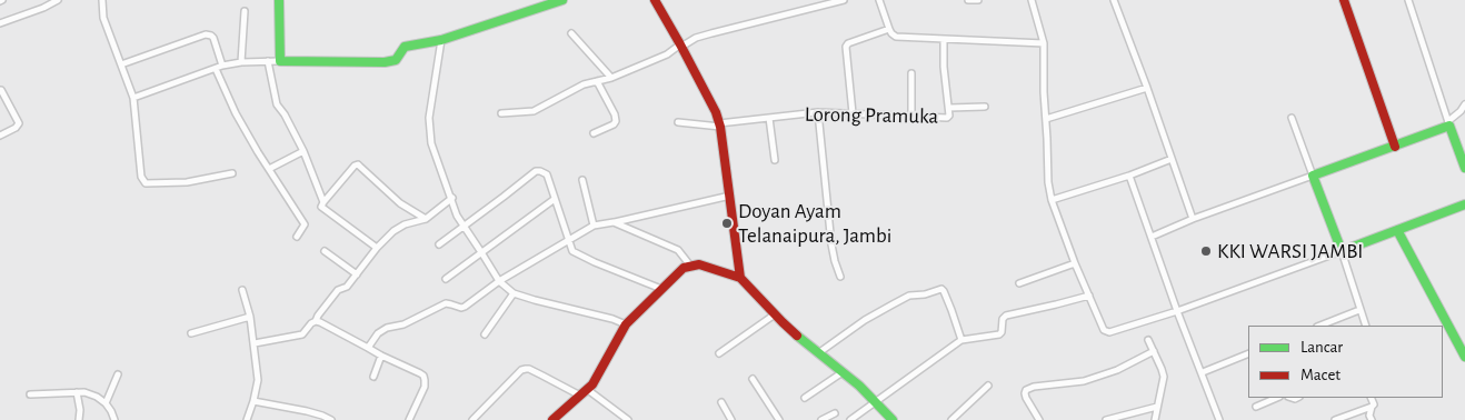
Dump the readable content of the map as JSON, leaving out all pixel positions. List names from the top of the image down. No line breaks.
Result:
{"streets":{"street":["Lorong Pramuka"]},"places":["Doyan Ayam Telanaipura, Jambi","KKI WARSI JAMBI"],"legend":["Lancar","Macet"]}
